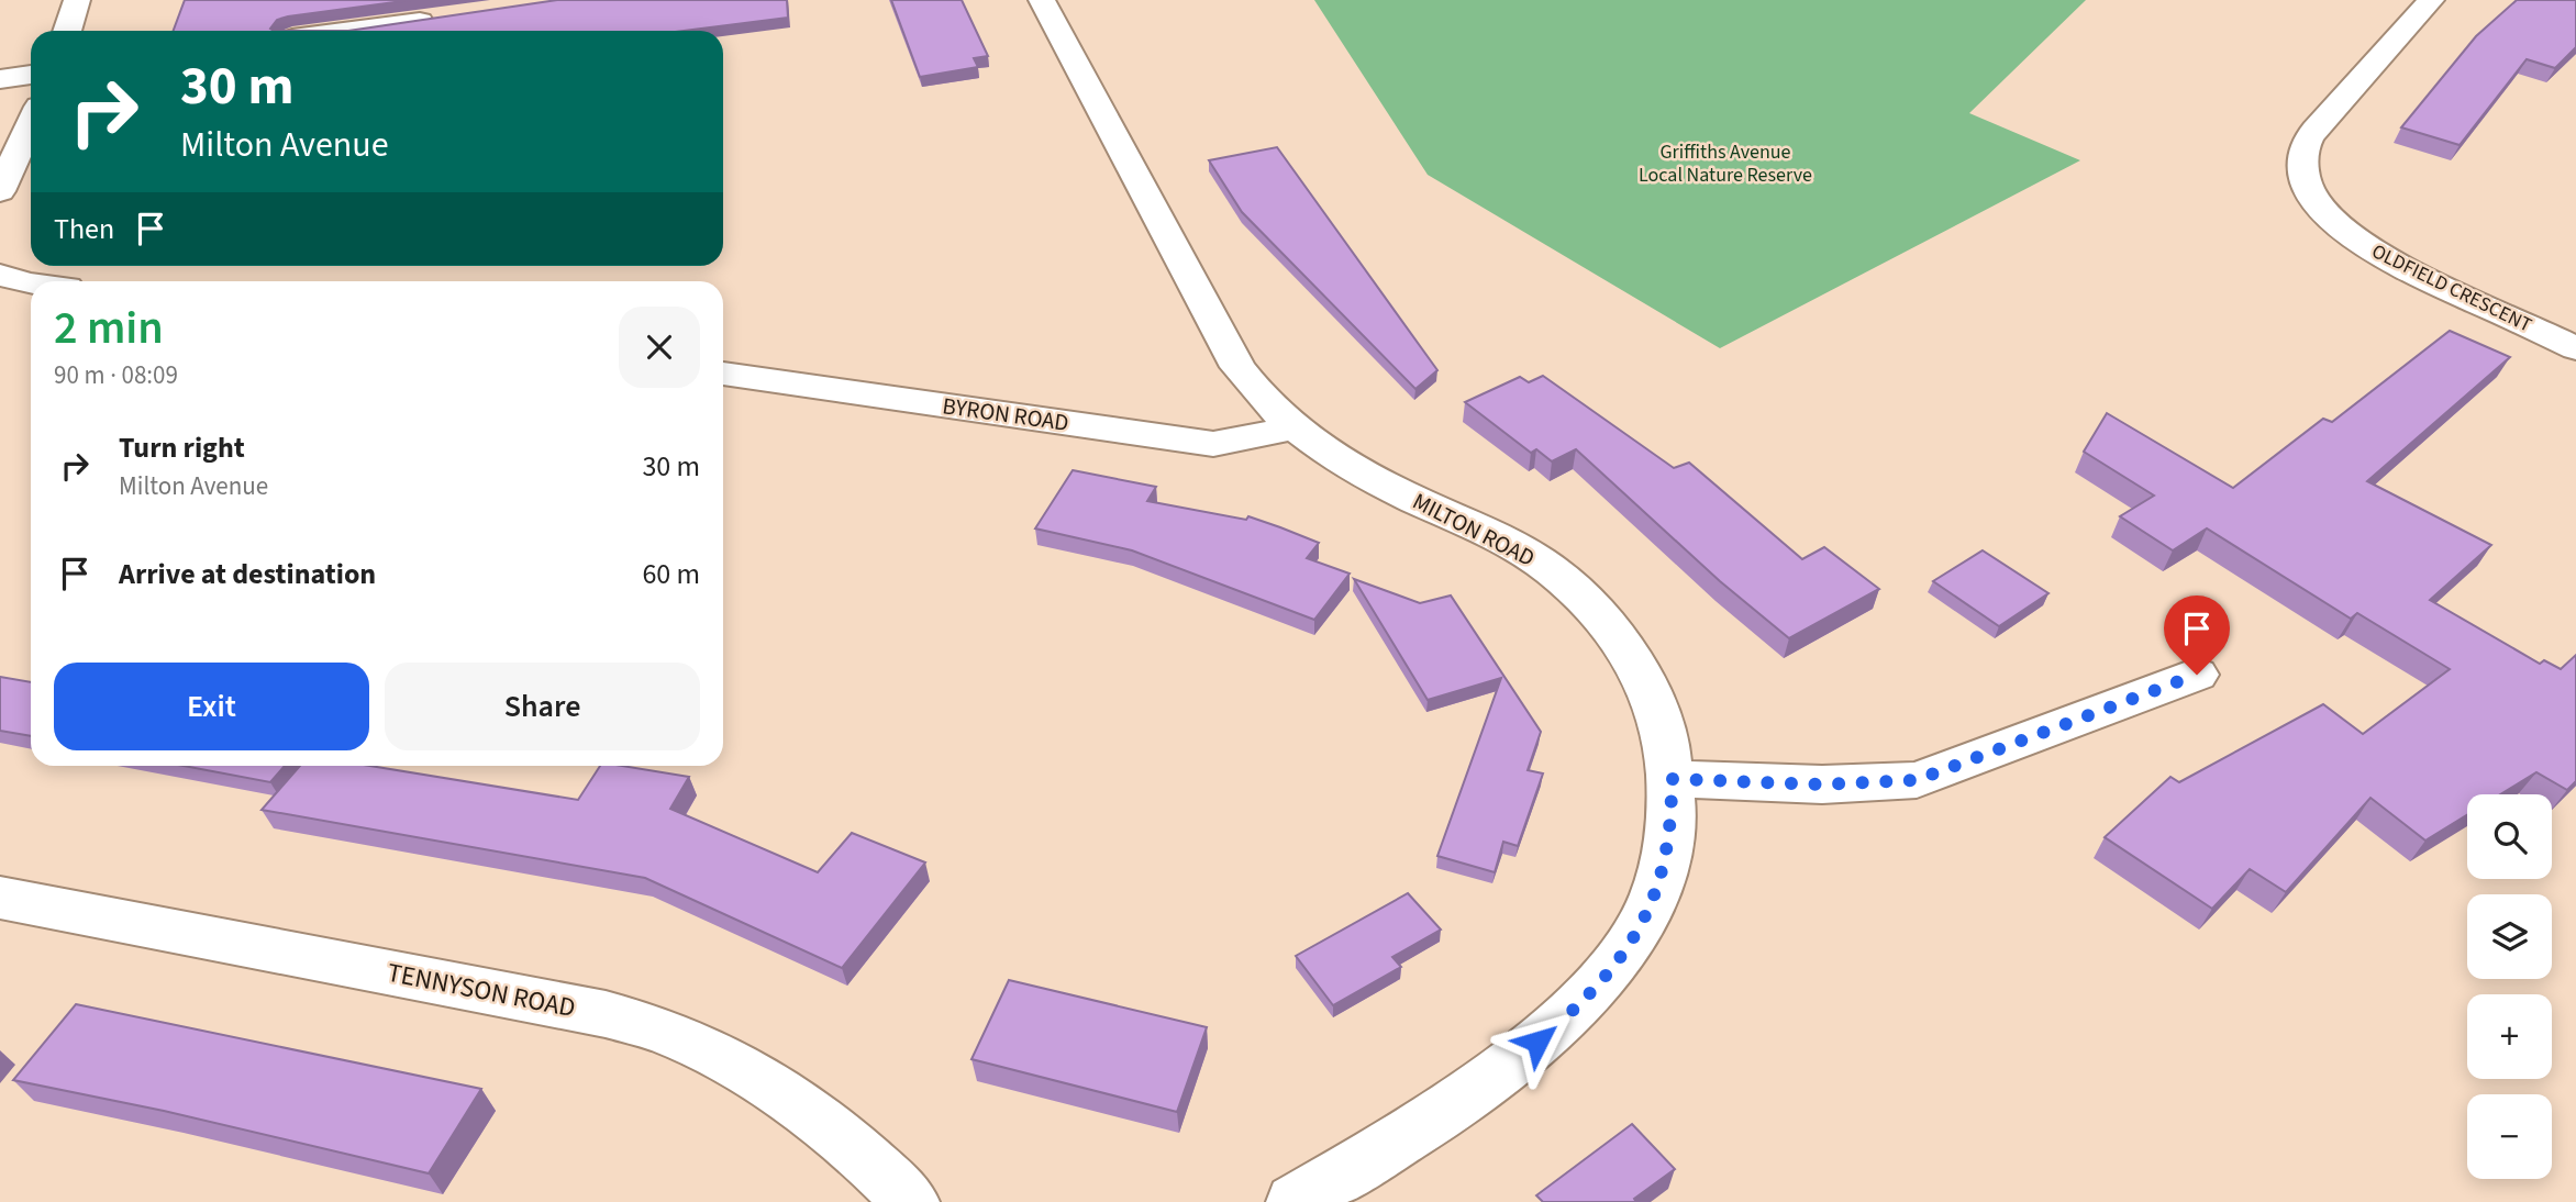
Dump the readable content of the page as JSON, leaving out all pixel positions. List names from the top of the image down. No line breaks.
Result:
{"streets":{"street":["OLDFIELD CRESCENT","BYRON ROAD","MILTON ROAD","TENNYSON ROAD"]},"crossings":[["BYRON ROAD","MILTON ROAD"]],"parks":["Griffiths Avenue Local Nature Reserve"],"page":{"turn":["30 m","Milton Avenue"],"then":"Then","heading":["2 min","90 m · 08:09"],"list":[{"name":"Turn right","note":"Milton Avenue","value":"30 m"},{"name":"Arrive at destination","value":"60 m"}],"buttons":["Exit","Share"],"map_buttons":["+","−"]}}
